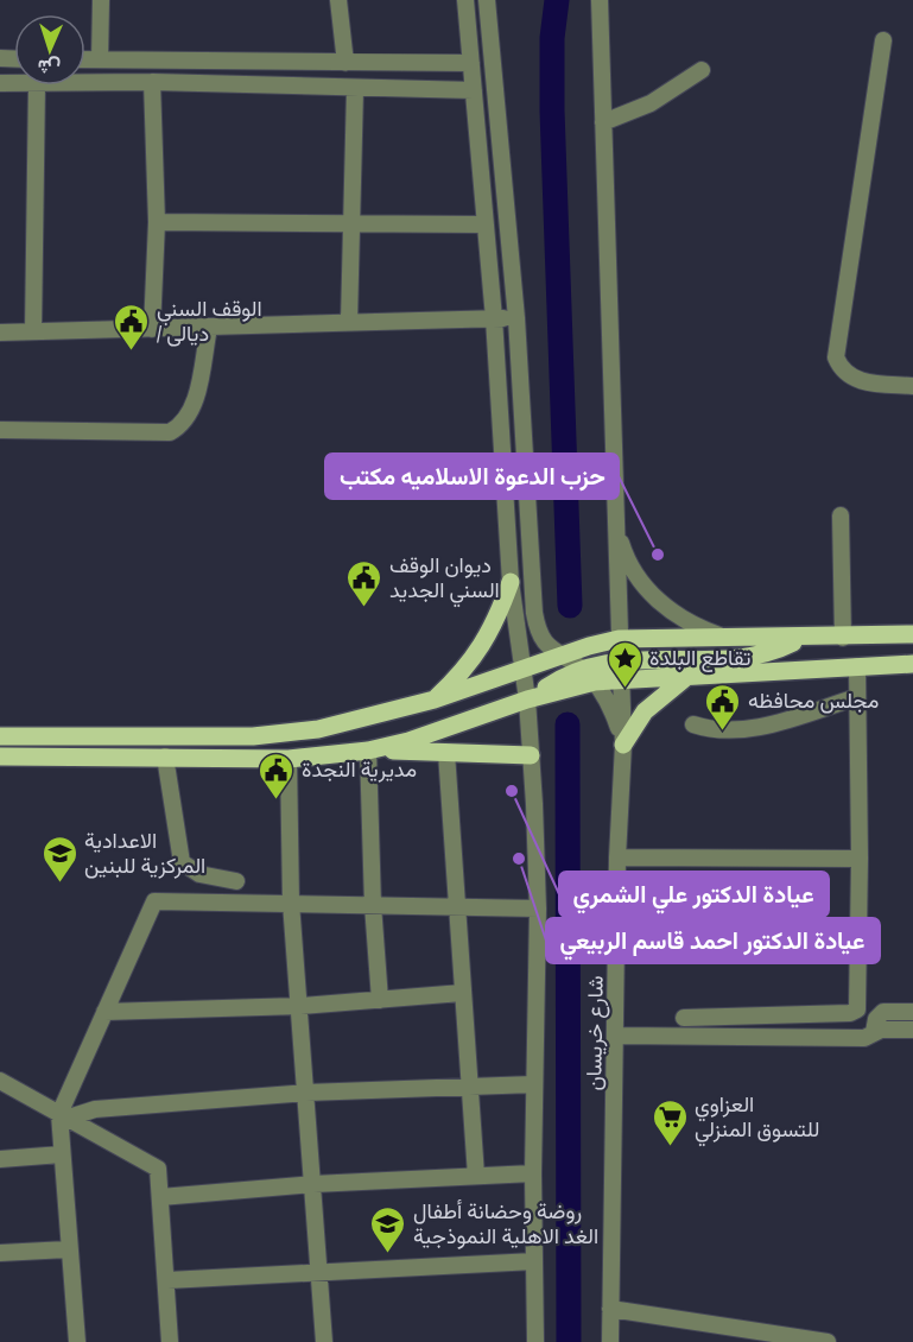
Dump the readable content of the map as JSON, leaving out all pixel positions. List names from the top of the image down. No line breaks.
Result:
{"streets":{"street":["شارع خريسان"]},"places":{"public building":["الوقف السني / ديالى","ديوان الوقف السني الجديد","مجلس محافظه","مديرية النجدة"],"other":["حزب الدعوة الاسلاميه مكتب","عيادة الدكتور علي الشمري","عيادة الدكتور احمد قاسم الربيعي"],"place":["تقاطع البلدة"],"school or university":["الاعدادية المركزية للبنين","روضة وحضانة أطفال الغد الاهلية النموذجية"],"supermarket":["العزاوي للتسوق المنزلي"]},"north":"bottom"}
